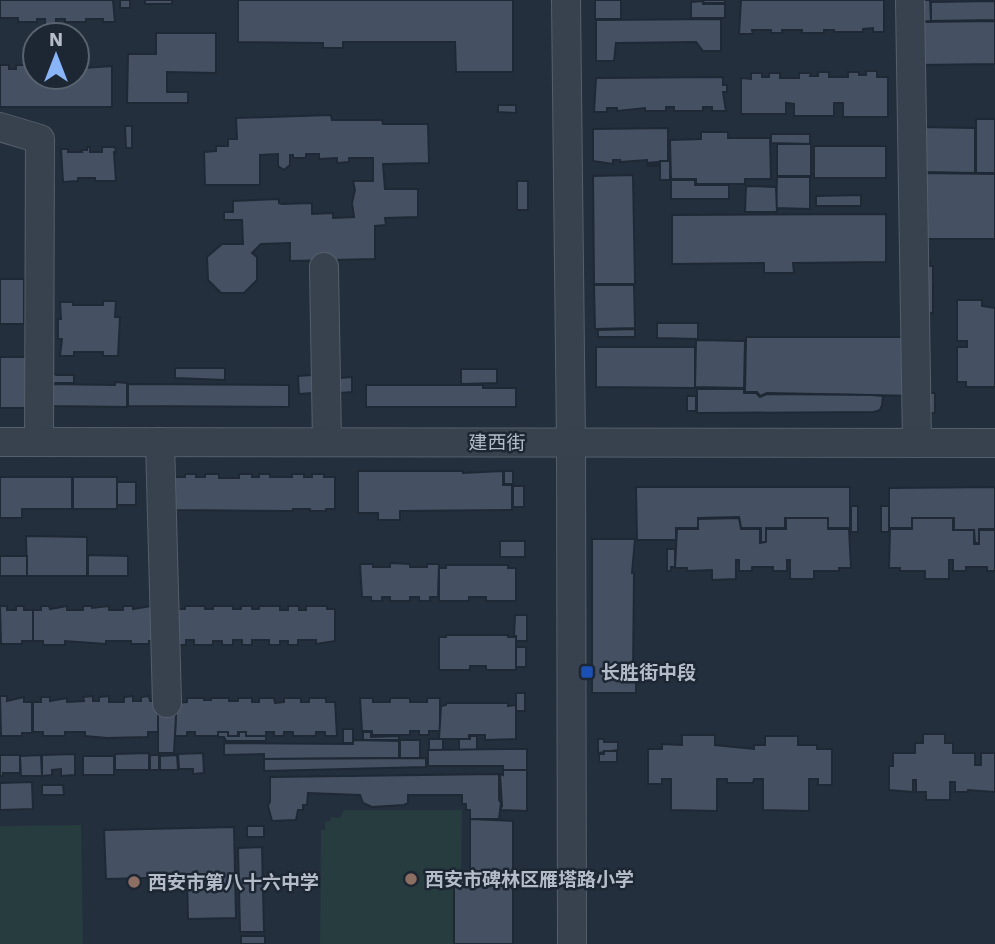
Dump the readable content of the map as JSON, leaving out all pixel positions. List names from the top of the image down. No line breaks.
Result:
{"streets":{"street":["建西街"]},"places":{"transit":["长胜街中段"],"other":["西安市碑林区雁塔路小学","西安市第八十六中学"]},"north":"top"}
